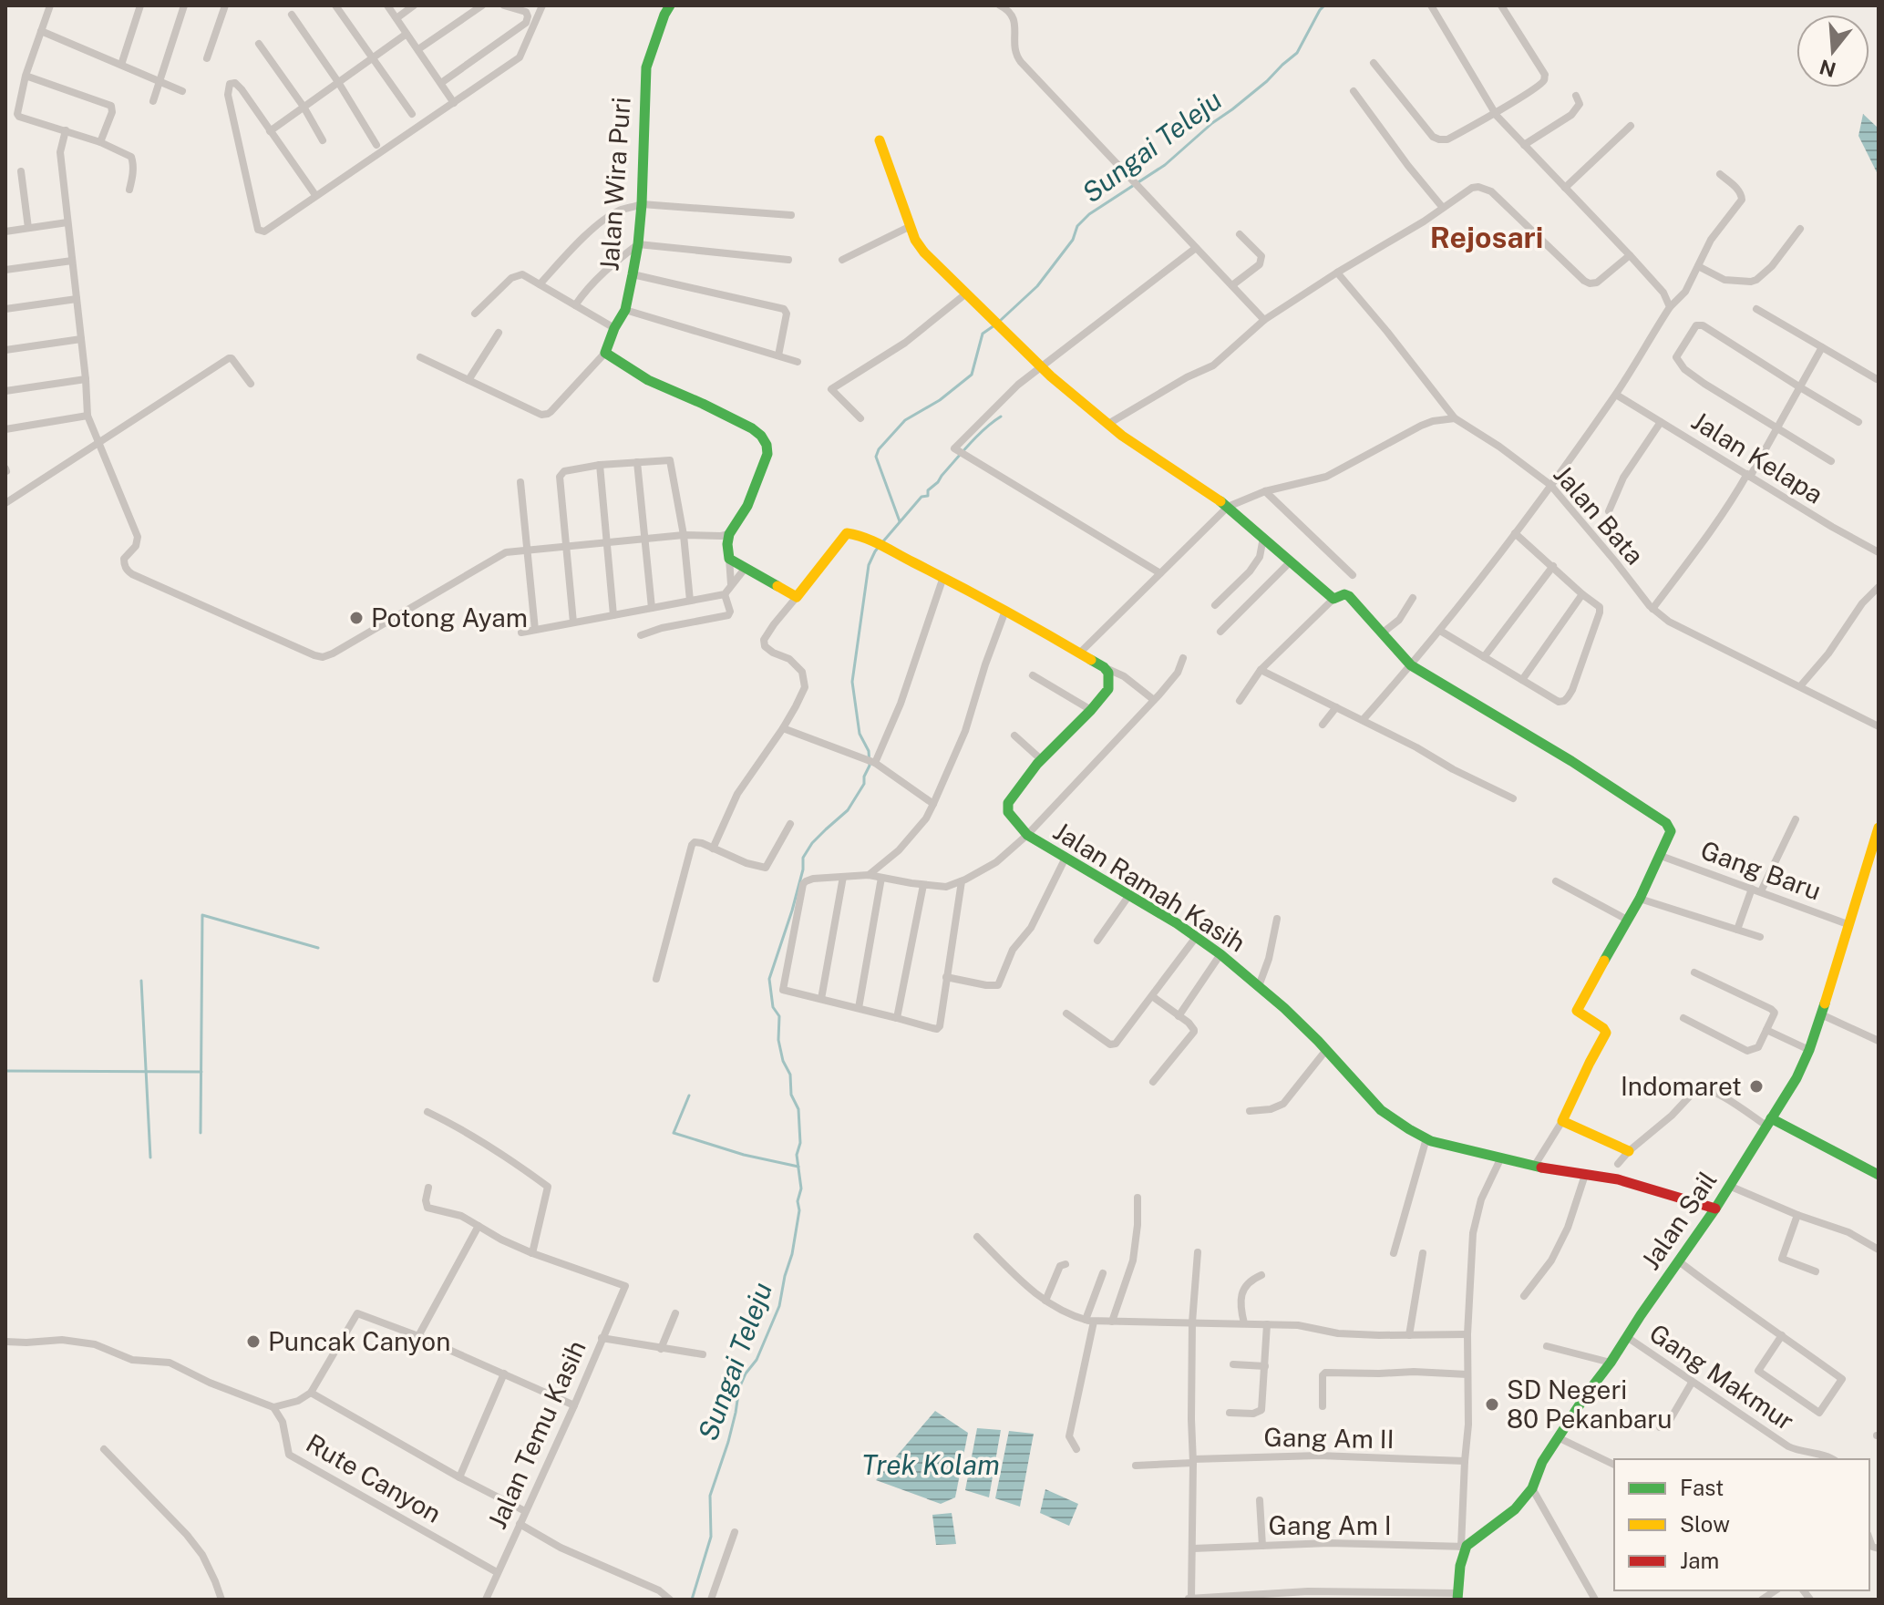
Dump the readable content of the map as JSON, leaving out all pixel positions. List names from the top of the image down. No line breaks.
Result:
{"streets":{"street":["Jalan Wira Puri","Jalan Kelapa","Jalan Bata","Gang Baru","Jalan Ramah Kasih","Jalan Sail","Gang Makmur","Jalan Temu Kasih","Gang Am II","Rute Canyon","Gang Am I"]},"crossings":[["Gang Baru","Jalan Sail"],["Jalan Ramah Kasih","Jalan Sail"],["Jalan Sail","Gang Makmur"],["Jalan Sail","Gang Am I"],["Jalan Temu Kasih","Rute Canyon"]],"districts":["Rejosari"],"water":["Sungai Teleju","Trek Kolam"],"places":["Potong Ayam","Indomaret","Puncak Canyon","SD Negeri 80 Pekanbaru"],"legend":["Fast","Slow","Jam"],"north":"bottom"}
